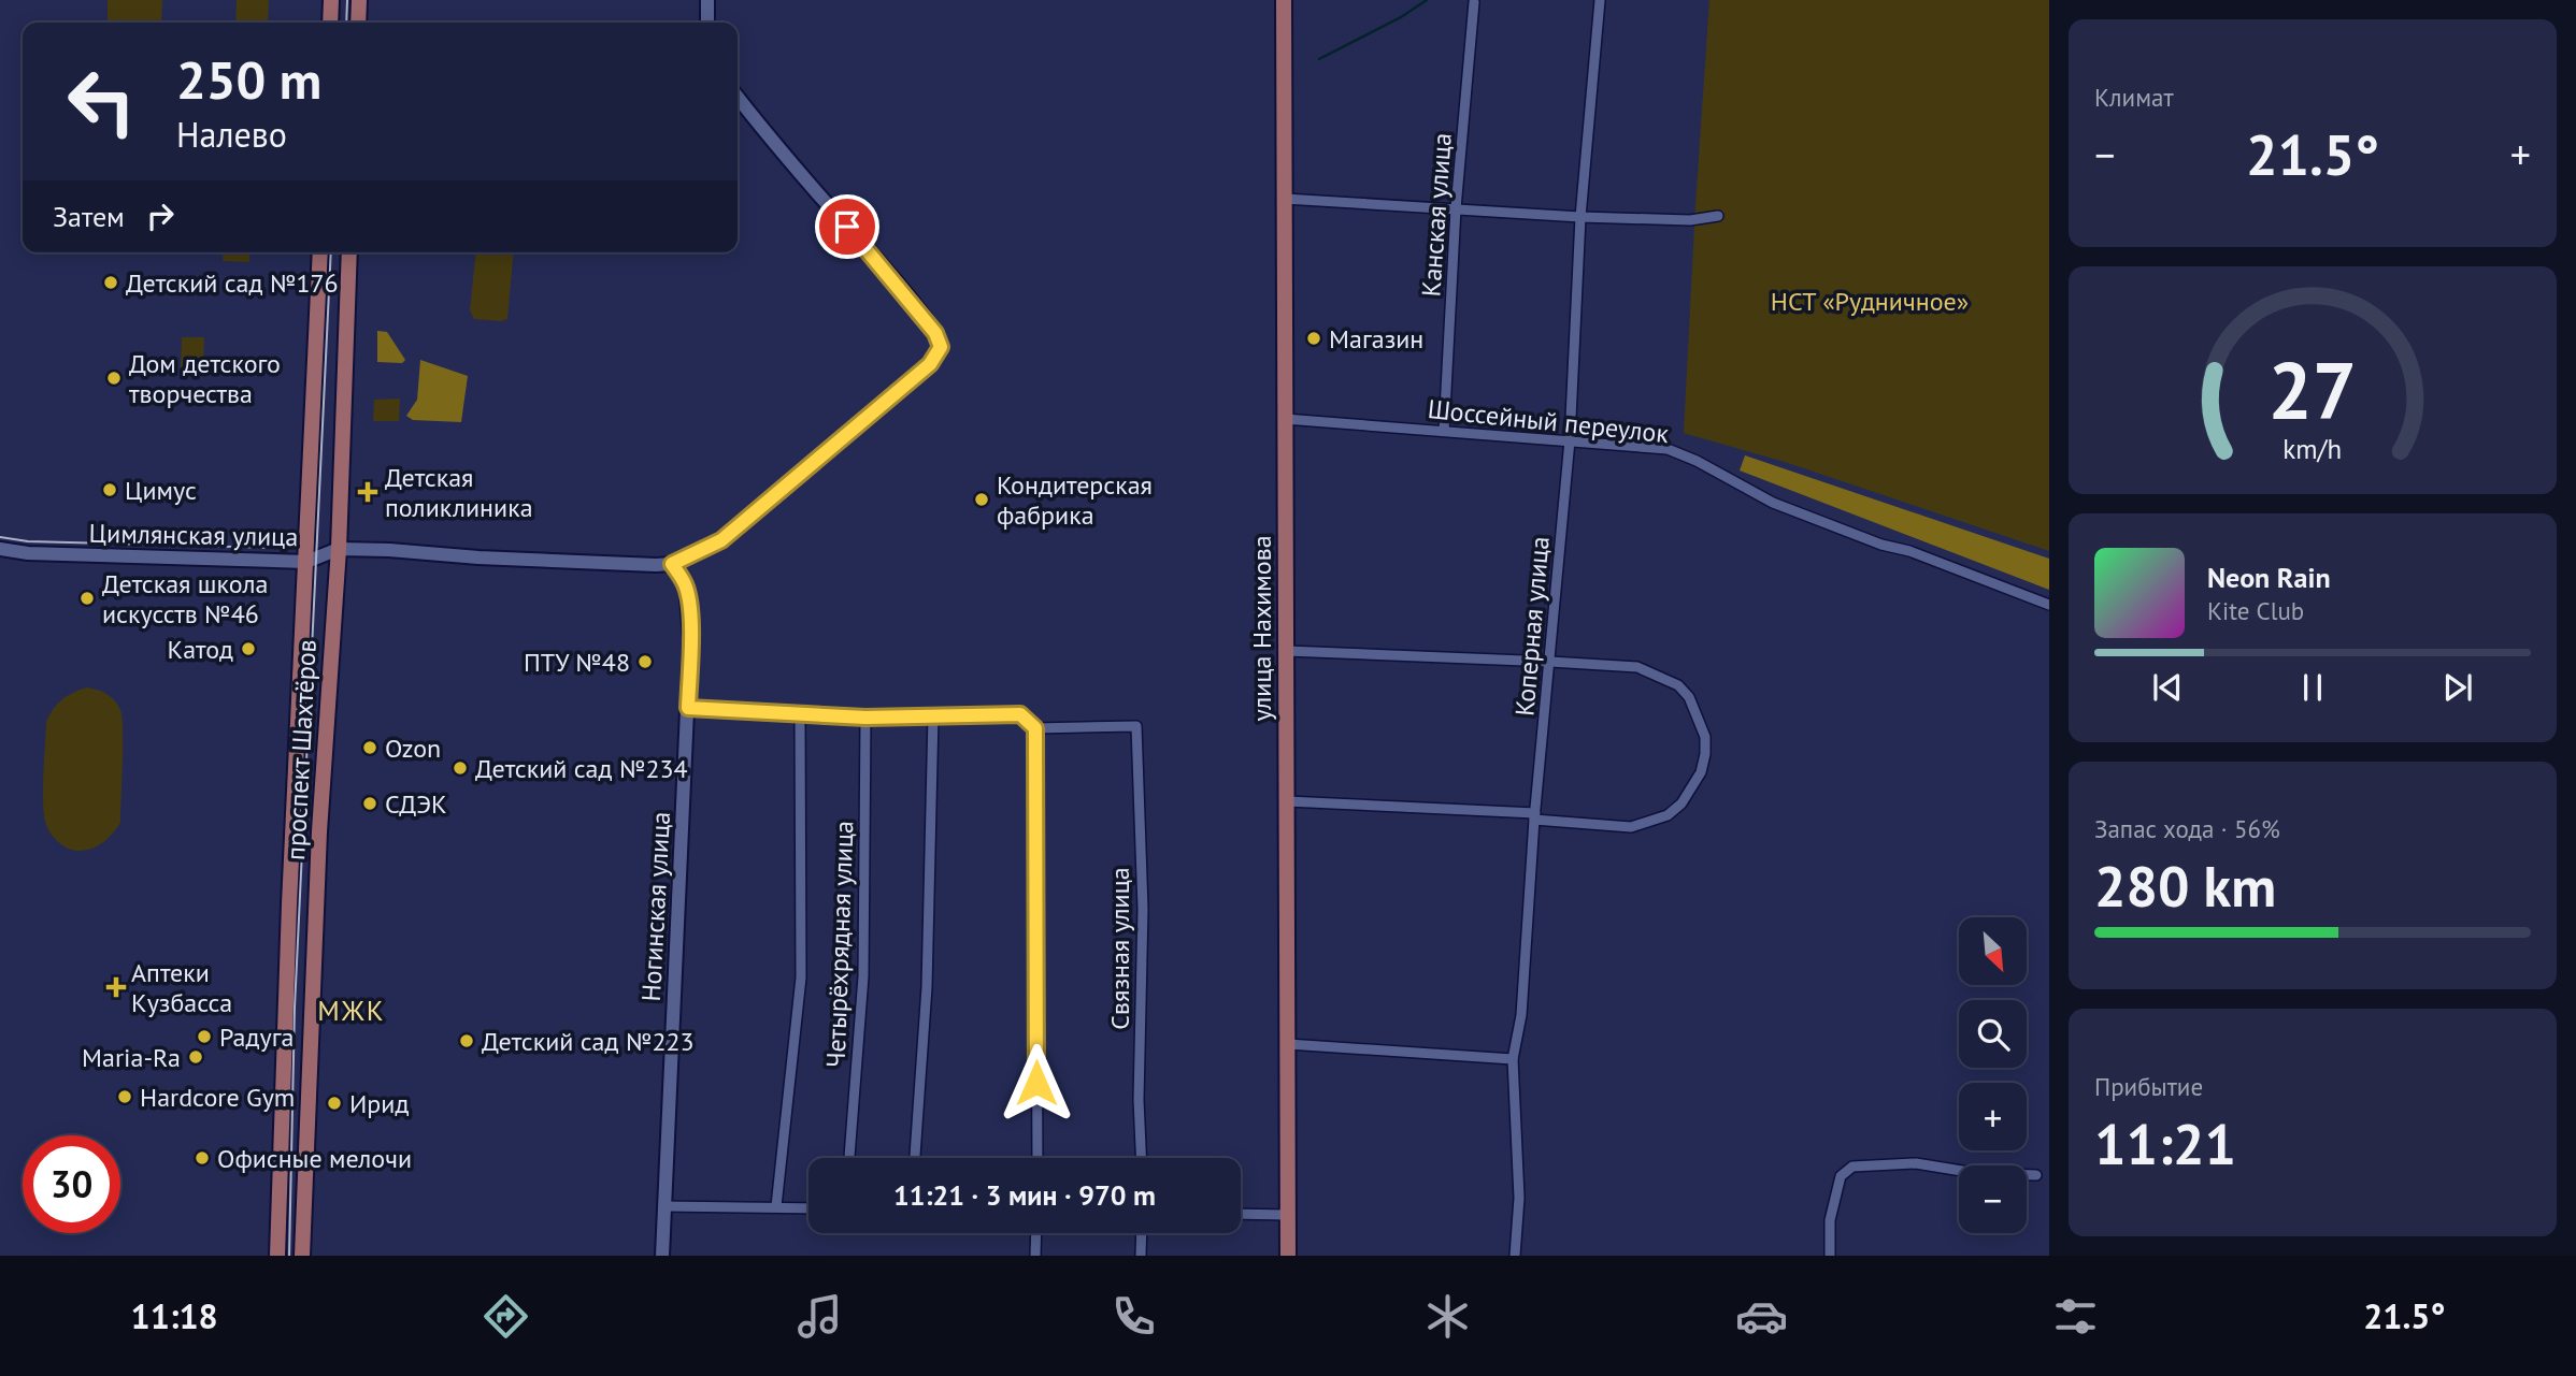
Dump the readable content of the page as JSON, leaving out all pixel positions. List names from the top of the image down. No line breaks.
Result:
{"streets":{"main road":["улица Нахимова","проспект Шахтёров"],"street":["Канская улица","Шоссейный переулок","Цимлянская улица","Коперная улица","Ногинская улица","Четырёхрядная улица","Связная улица"]},"crossings":[["Канская улица","Шоссейный переулок"],["Шоссейный переулок","Коперная улица"],["Шоссейный переулок","улица Нахимова"],["Цимлянская улица","проспект Шахтёров"],["Цимлянская улица","Ногинская улица"]],"districts":["МЖК"],"parks":["НСТ «Рудничное»"],"places":{"other":["Детский сад №176","Магазин","Дом детского творчества","Цимус","Кондитерская фабрика","Детская школа искусств №46","Катод","ПТУ №48","Ozon","Детский сад №234","СДЭК","Радуга","Детский сад №223","Maria-Ra","Hardcore Gym","Ирид","Офисные мелочи"],"health":["Детская поликлиника","Аптеки Кузбасса"]},"north":"bottom right","page":{"tile":["Климат",["Запас хода · 56%","280 km"],["Прибытие","11:21"]],"turn":["250 m","Налево"],"heat":["−","21.5°","+"],"then":"Затем","song":["Neon Rain","Kite Club"],"map_buttons":["+","−"],"limit":"30","trip":"11:21 · 3 мин · 970 m","tabs":["11:18","21.5°"],"gauge":["27","km/h"]}}
